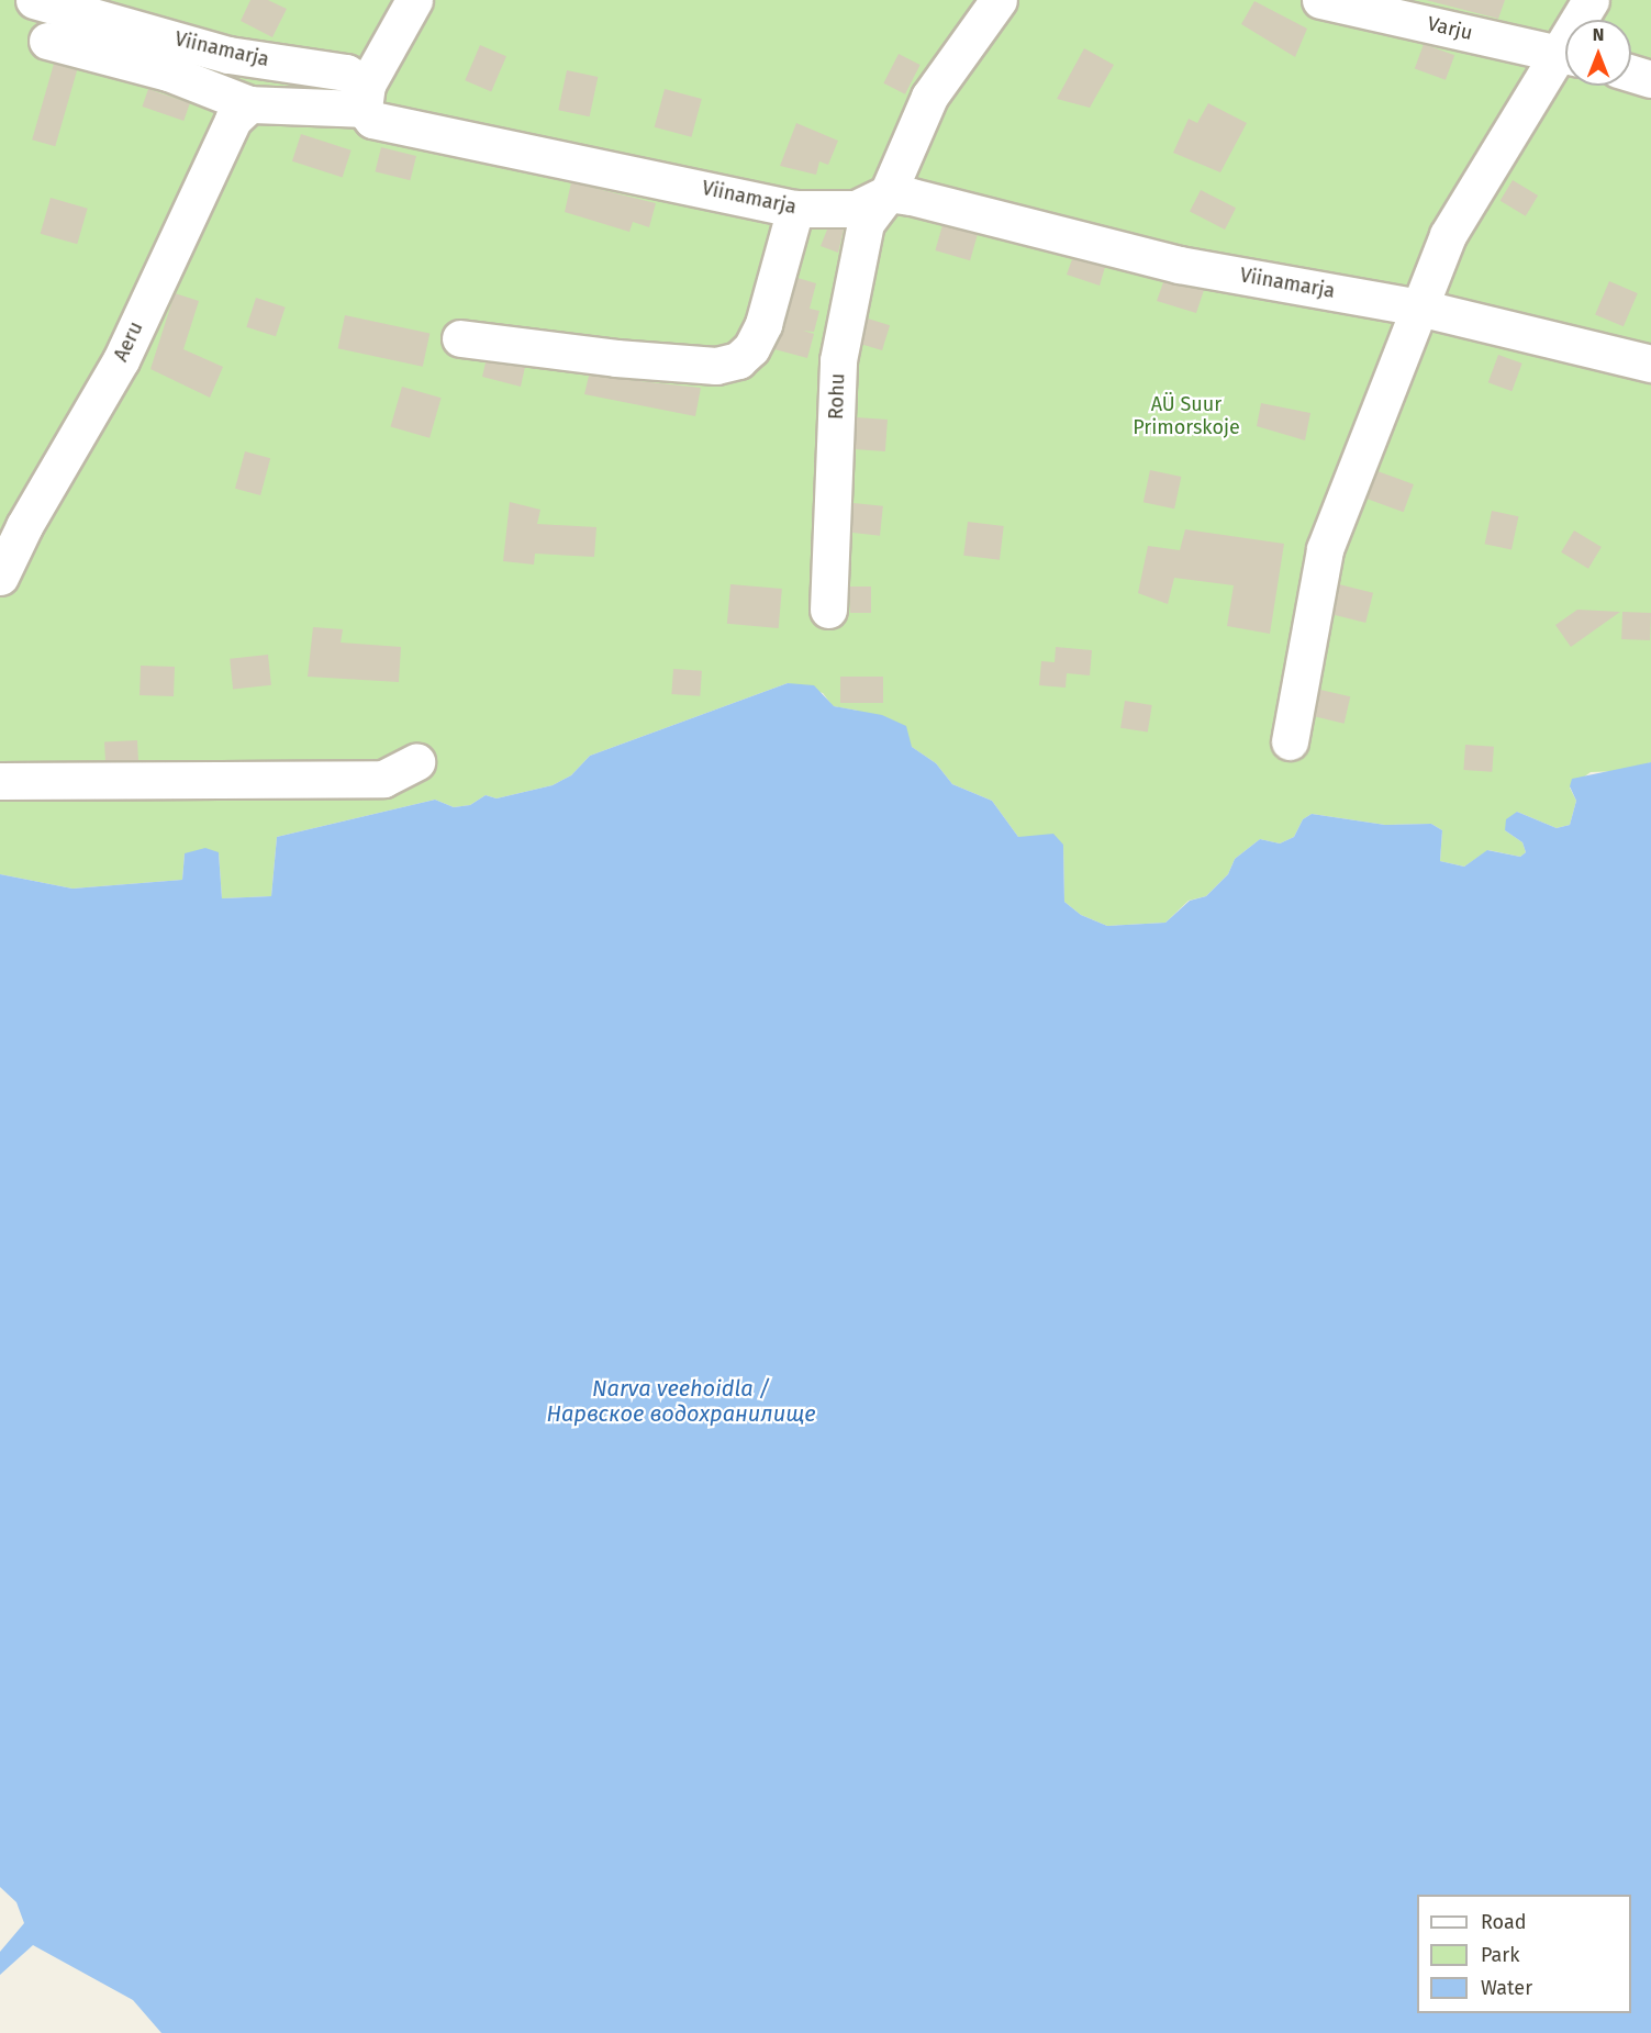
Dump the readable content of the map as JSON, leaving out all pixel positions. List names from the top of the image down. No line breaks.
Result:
{"streets":{"street":["Varju","Viinamarja","Aeru","Rohu"]},"crossings":[["Viinamarja","Rohu"]],"water":["Narva veehoidla / Нарвское водохранилище"],"parks":["AÜ Suur Primorskoje"],"legend":["Road","Park","Water"],"north":"top"}
